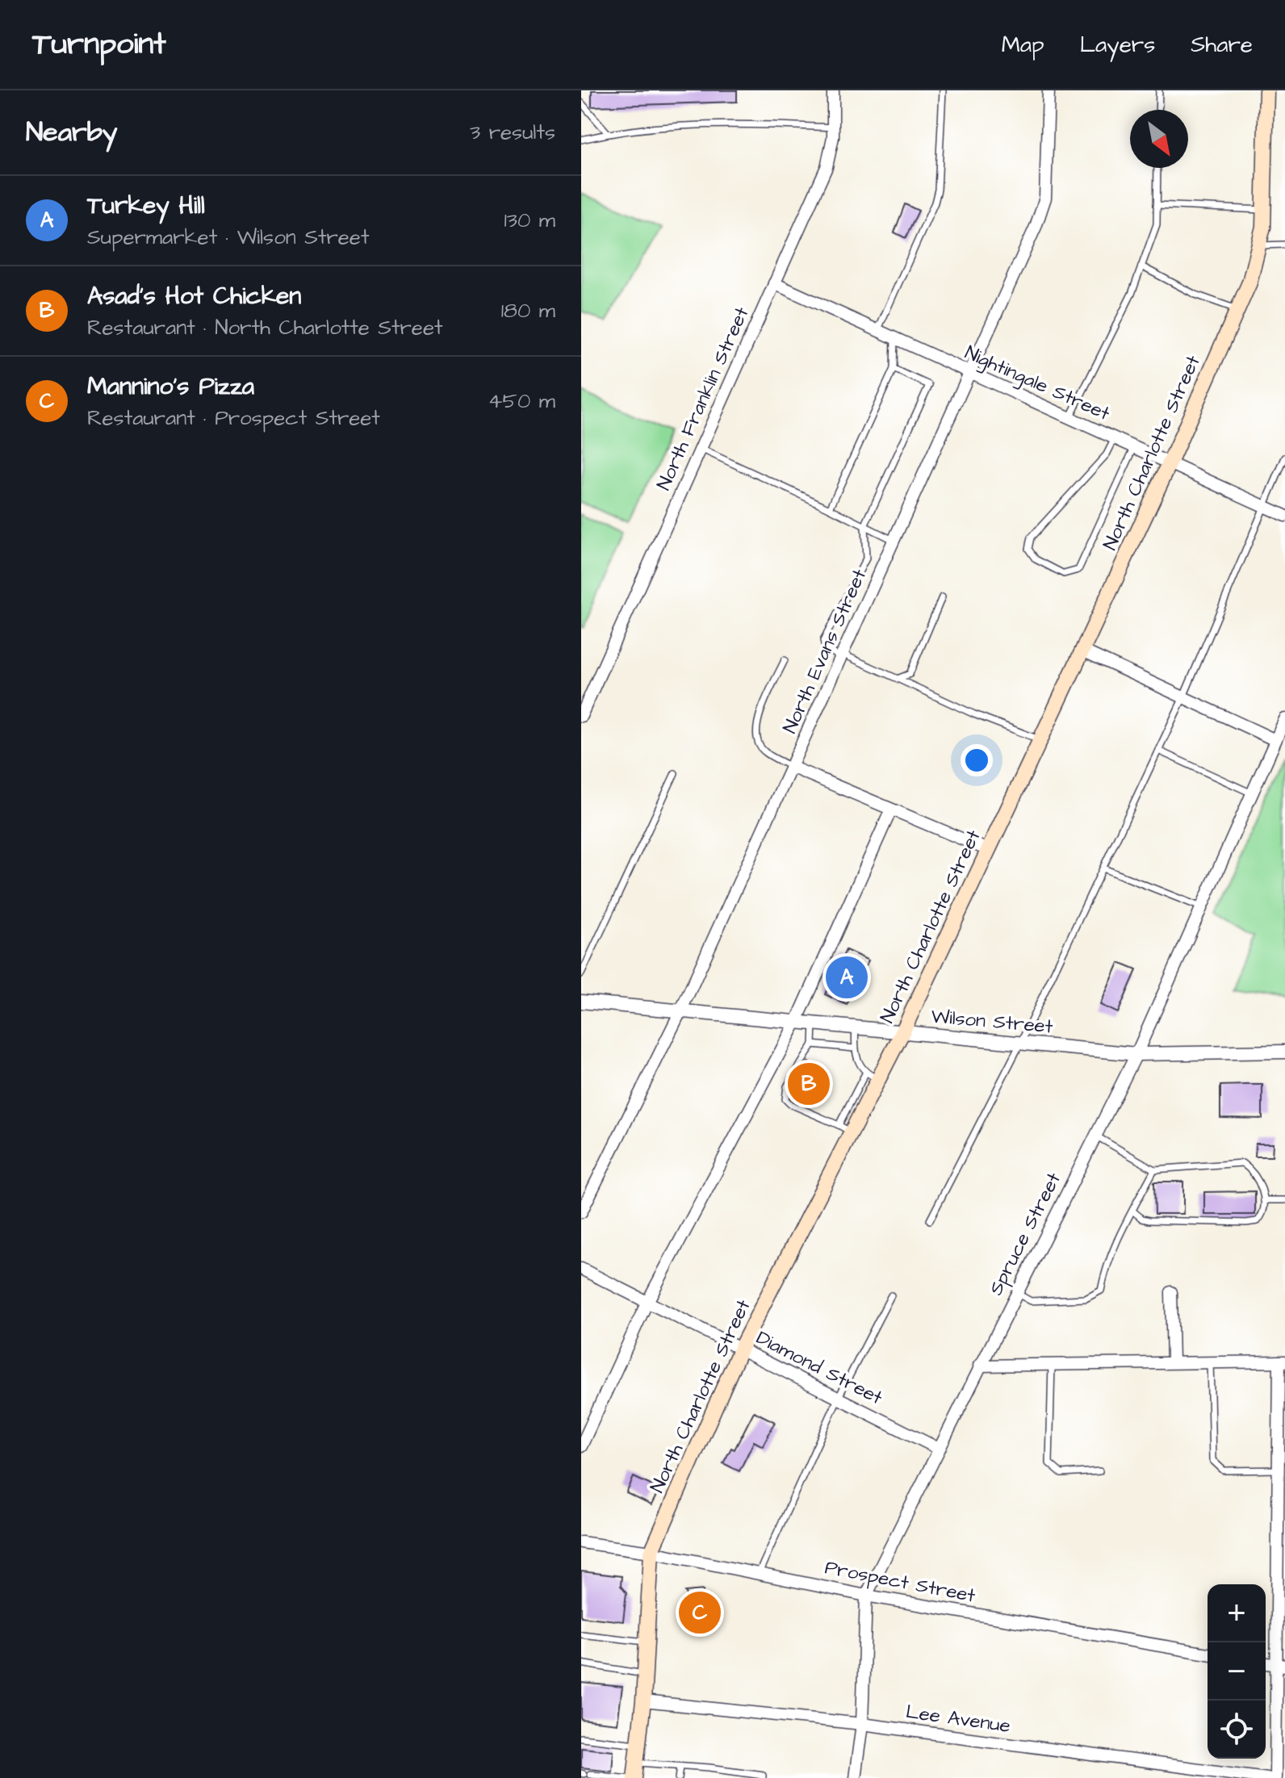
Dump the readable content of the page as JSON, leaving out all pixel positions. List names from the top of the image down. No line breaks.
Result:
{"streets":{"main road":["North Charlotte Street"],"street":["Nightingale Street","North Franklin Street","North Evans Street","Wilson Street","Spruce Street","Diamond Street","Prospect Street","Lee Avenue"]},"crossings":[["Nightingale Street","North Franklin Street"],["Nightingale Street","North Charlotte Street"],["Nightingale Street","North Evans Street"],["North Charlotte Street","Wilson Street"],["North Charlotte Street","Diamond Street"],["North Charlotte Street","Prospect Street"],["North Charlotte Street","Lee Avenue"],["North Evans Street","Wilson Street"],["Wilson Street","Spruce Street"],["Spruce Street","Diamond Street"],["Spruce Street","Prospect Street"],["Spruce Street","Lee Avenue"]],"north":"bottom right","page":{"header":"Turnpoint","nav":["Map","Layers","Share"],"heading":["Nearby","3 results"],"list":[{"mark":"A","name":"Turkey Hill","note":"Supermarket · Wilson Street","value":"130 m"},{"mark":"B","name":"Asad's Hot Chicken","note":"Restaurant · North Charlotte Street","value":"180 m"},{"mark":"C","name":"Mannino's Pizza","note":"Restaurant · Prospect Street","value":"450 m"}],"pins":["A","B","C"],"map_buttons":["+","−"]}}
